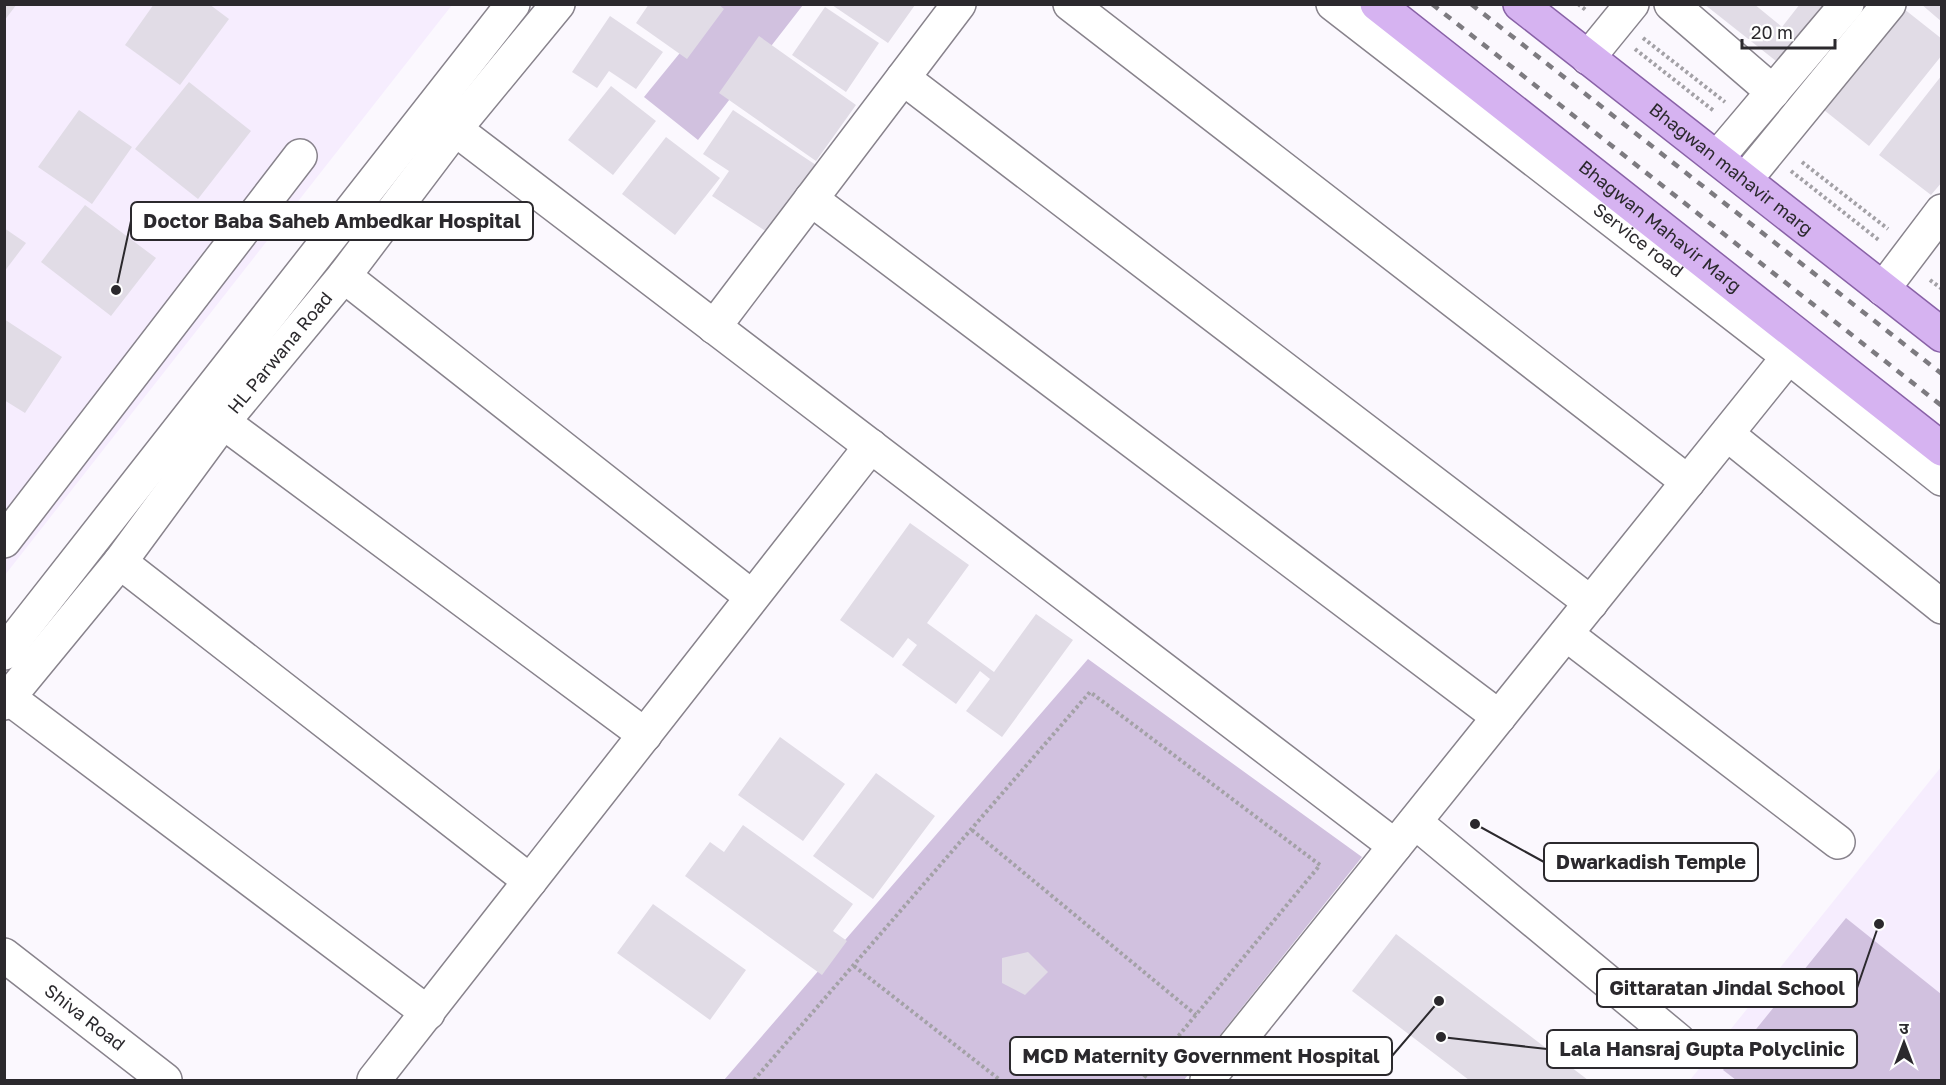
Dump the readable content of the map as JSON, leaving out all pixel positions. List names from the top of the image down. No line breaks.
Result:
{"streets":{"main road":["Bhagwan mahavir marg","Bhagwan Mahavir Marg"],"street":["Service road","HL Parwana Road","Shiva Road"]},"crossings":[["Bhagwan Mahavir Marg","Service road"]],"places":["Doctor Baba Saheb Ambedkar Hospital","Dwarkadish Temple","Gittaratan Jindal School","MCD Maternity Government Hospital","Lala Hansraj Gupta Polyclinic"],"scale_bar":"20 m","north":"top"}
